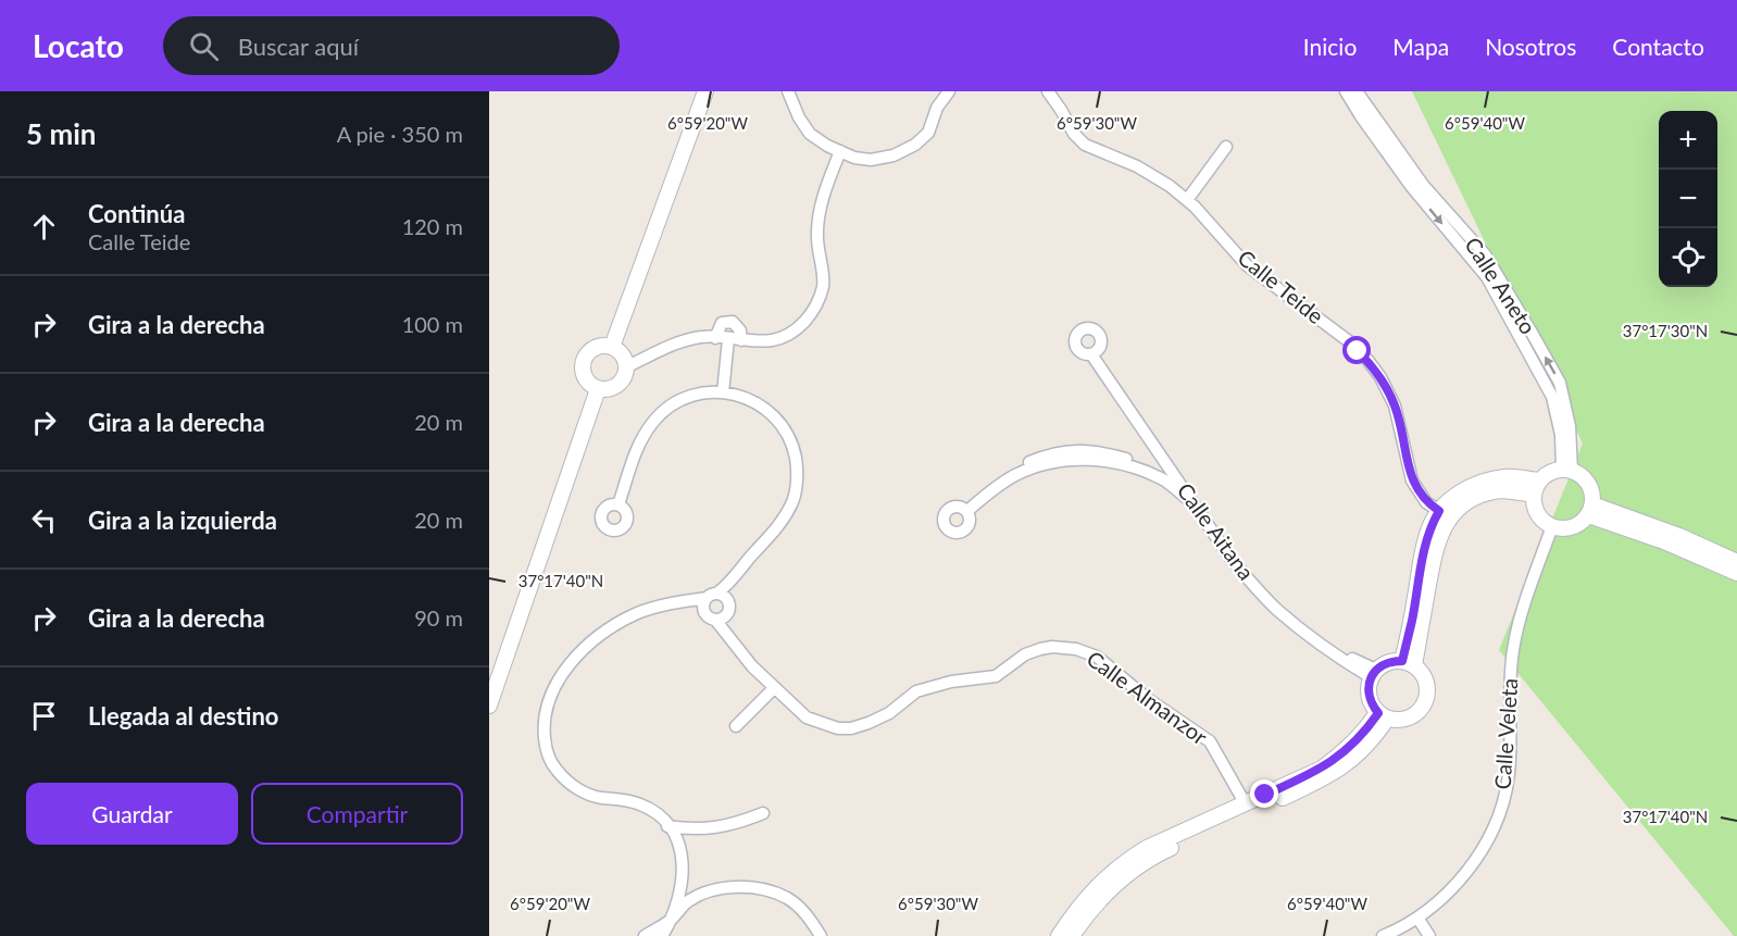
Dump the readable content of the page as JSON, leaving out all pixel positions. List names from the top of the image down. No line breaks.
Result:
{"streets":{"street":["Calle Aneto","Calle Teide","Calle Aitana","Calle Almanzor","Calle Veleta"]},"crossings":[["Calle Aneto","Calle Veleta"]],"page":{"header":"Locato","search":"Buscar aquí","nav":["Inicio","Mapa","Nosotros","Contacto"],"heading":["5 min","A pie · 350 m"],"map_buttons":["+","−"],"list":[["Continúa","Calle Teide","120 m"],["Gira a la derecha","100 m"],["Gira a la derecha","20 m"],["Gira a la izquierda","20 m"],["Gira a la derecha","90 m"],"Llegada al destino"],"buttons":["Guardar","Compartir"]},"coordinates":["6°59'20\"W","6°59'30\"W","6°59'40\"W","37°17'30\"N","37°17'40\"N"]}
